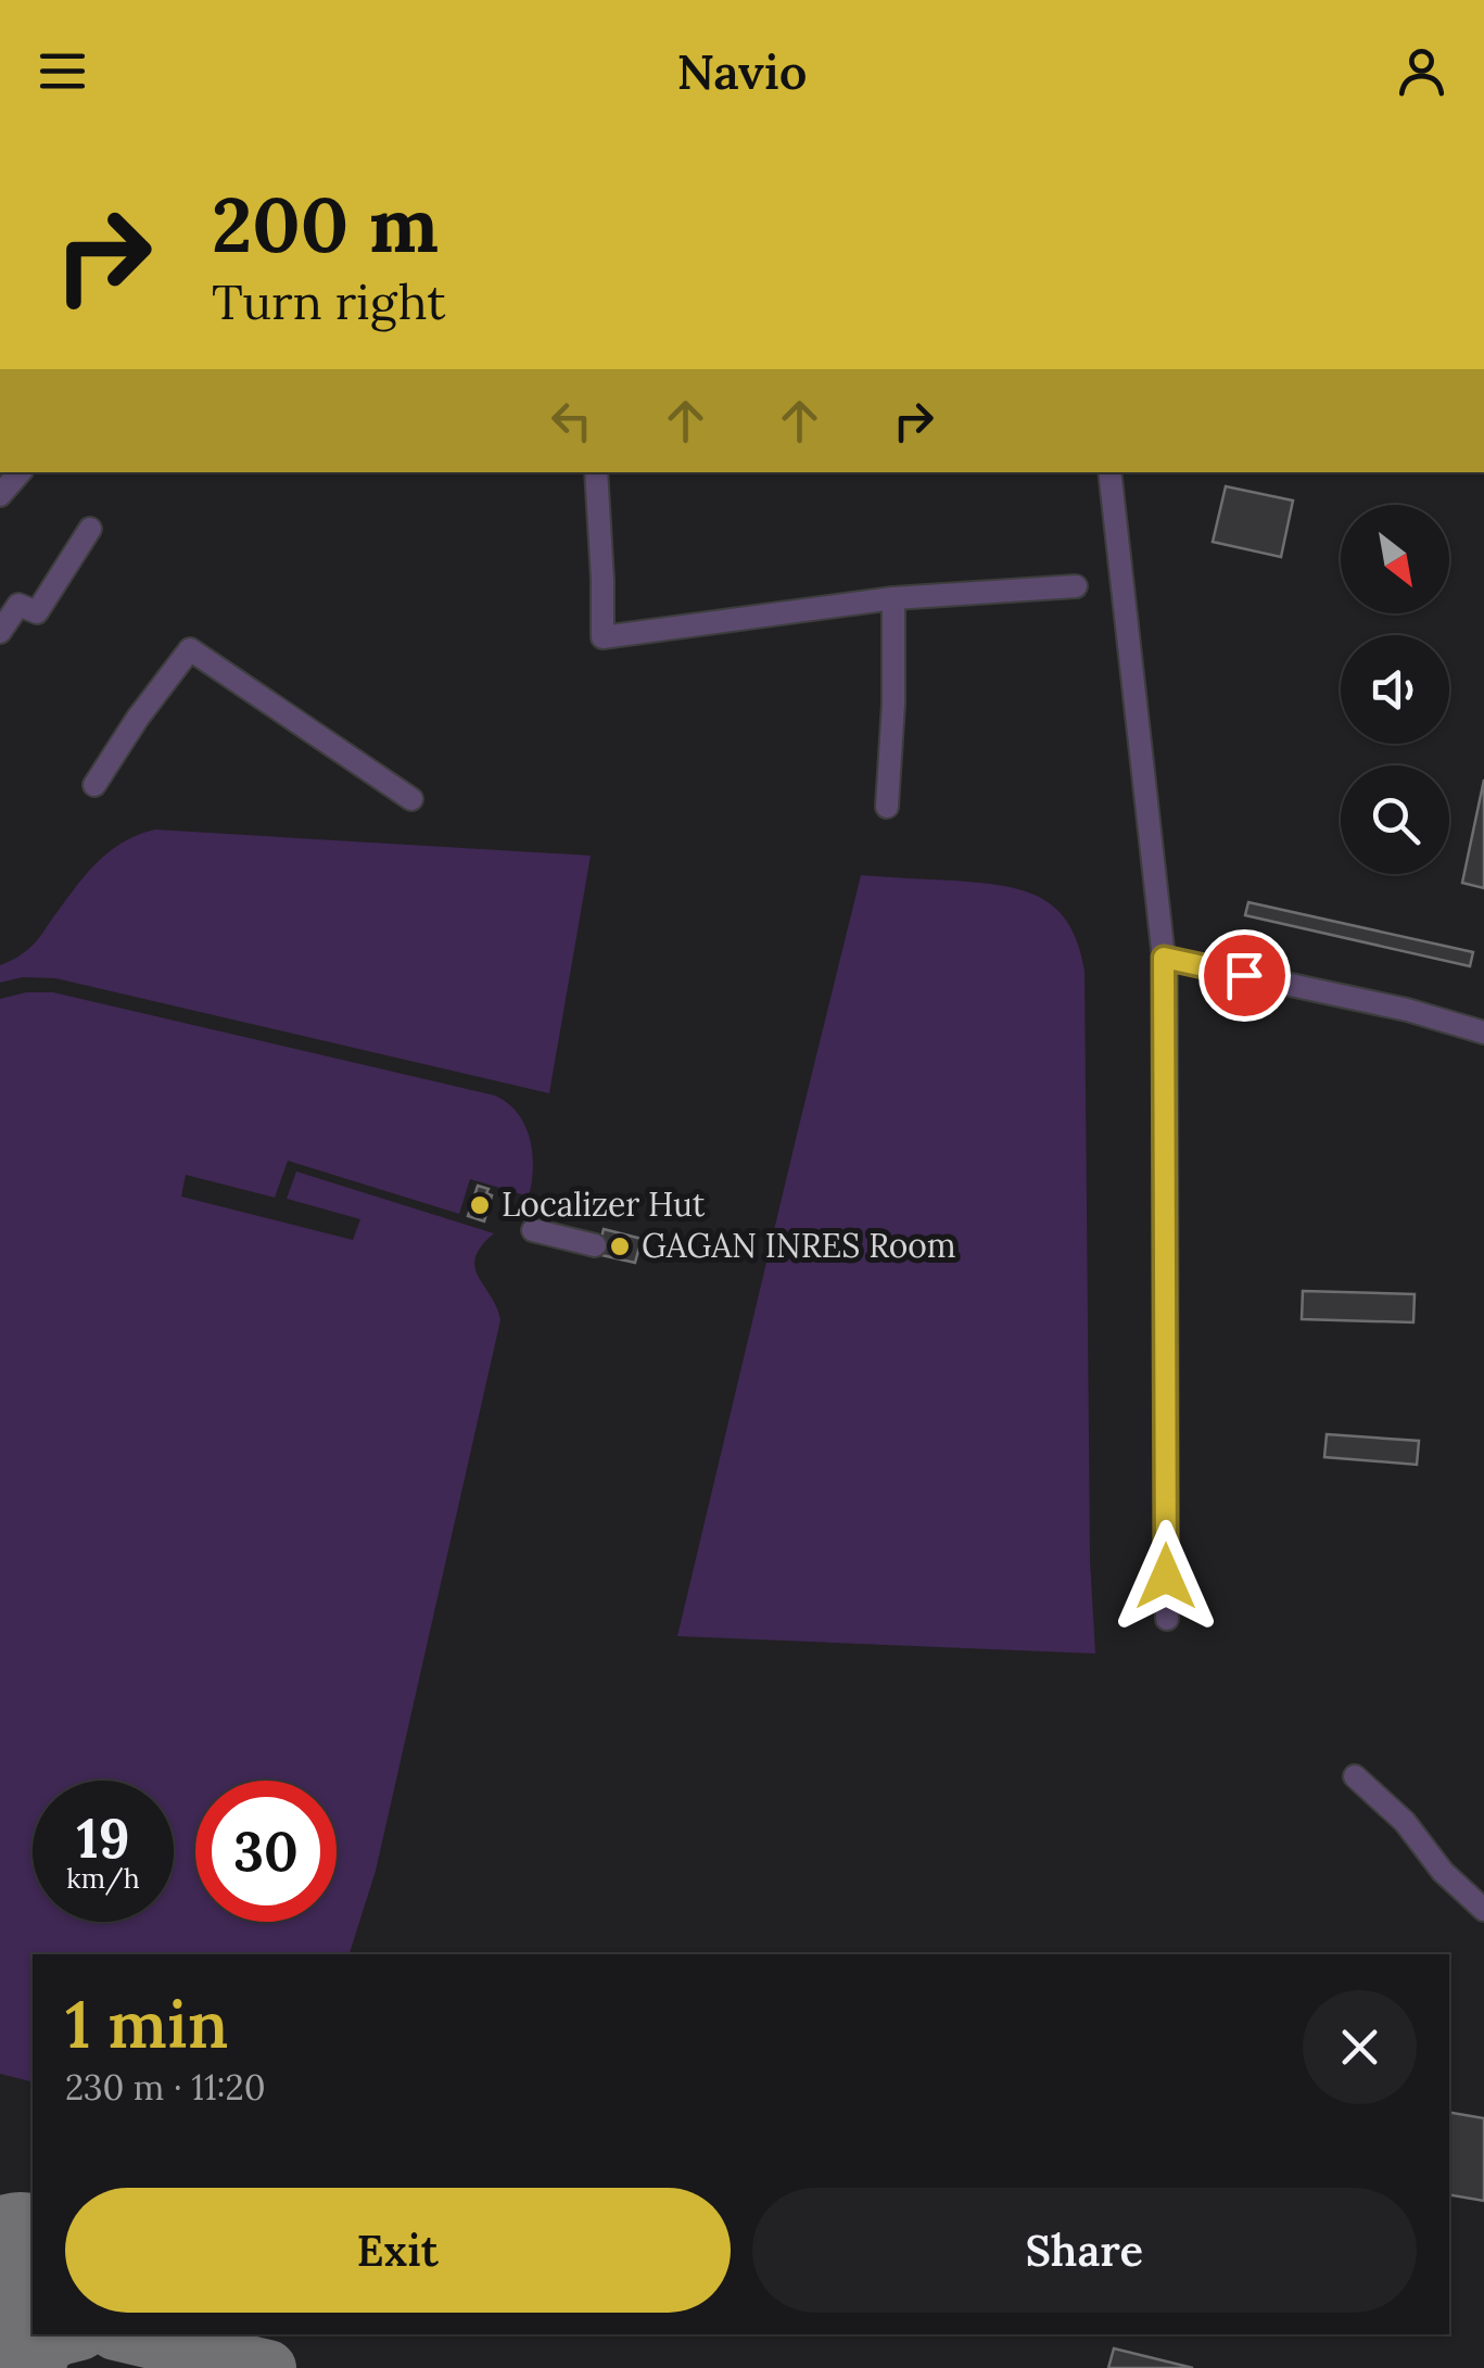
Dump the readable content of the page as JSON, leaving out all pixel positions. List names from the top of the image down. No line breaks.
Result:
{"places":["Localizer Hut","GAGAN INRES Room"],"north":"bottom right","page":{"header":"Navio","turn":["200 m","Turn right"],"speed":"19 km/h","limit":"30","heading":["1 min","230 m · 11:20"],"buttons":["Exit","Share"]}}
